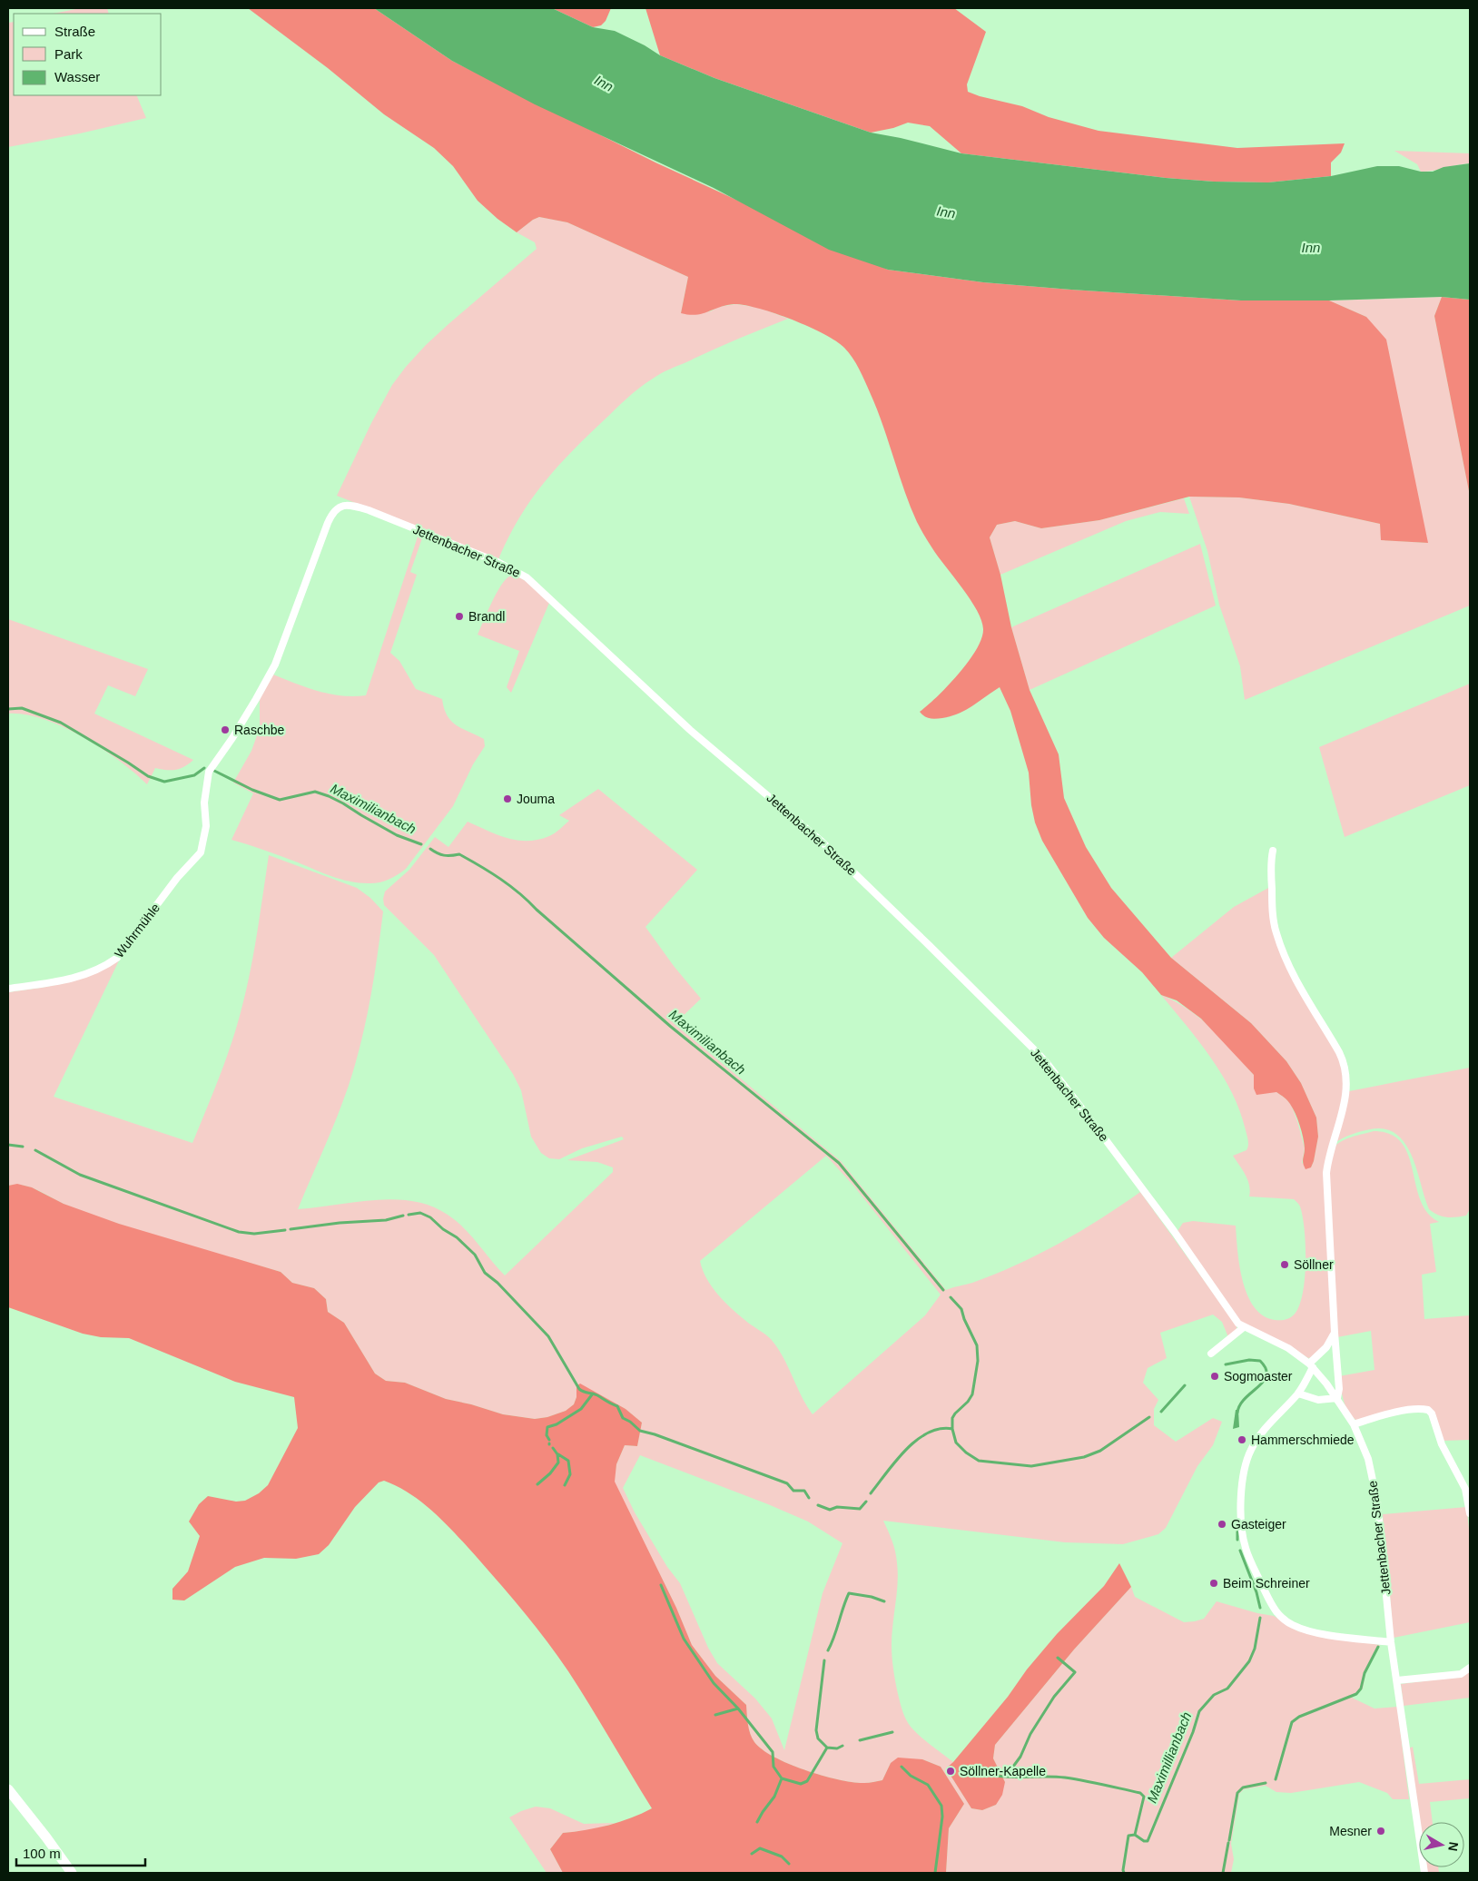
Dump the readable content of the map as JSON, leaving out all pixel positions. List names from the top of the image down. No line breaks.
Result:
{"streets":{"street":["Jettenbacher Straße","Wuhrmühle"]},"crossings":[["Jettenbacher Straße","Wuhrmühle"]],"water":["Inn","Maximilianbach","Maximillianbach"],"places":["Brandl","Raschbe","Jouma","Söllner","Sogmoaster","Hammerschmiede","Gasteiger","Beim Schreiner","Söllner-Kapelle","Mesner"],"legend":["Straße","Park","Wasser"],"scale_bar":"100 m","north":"right"}
